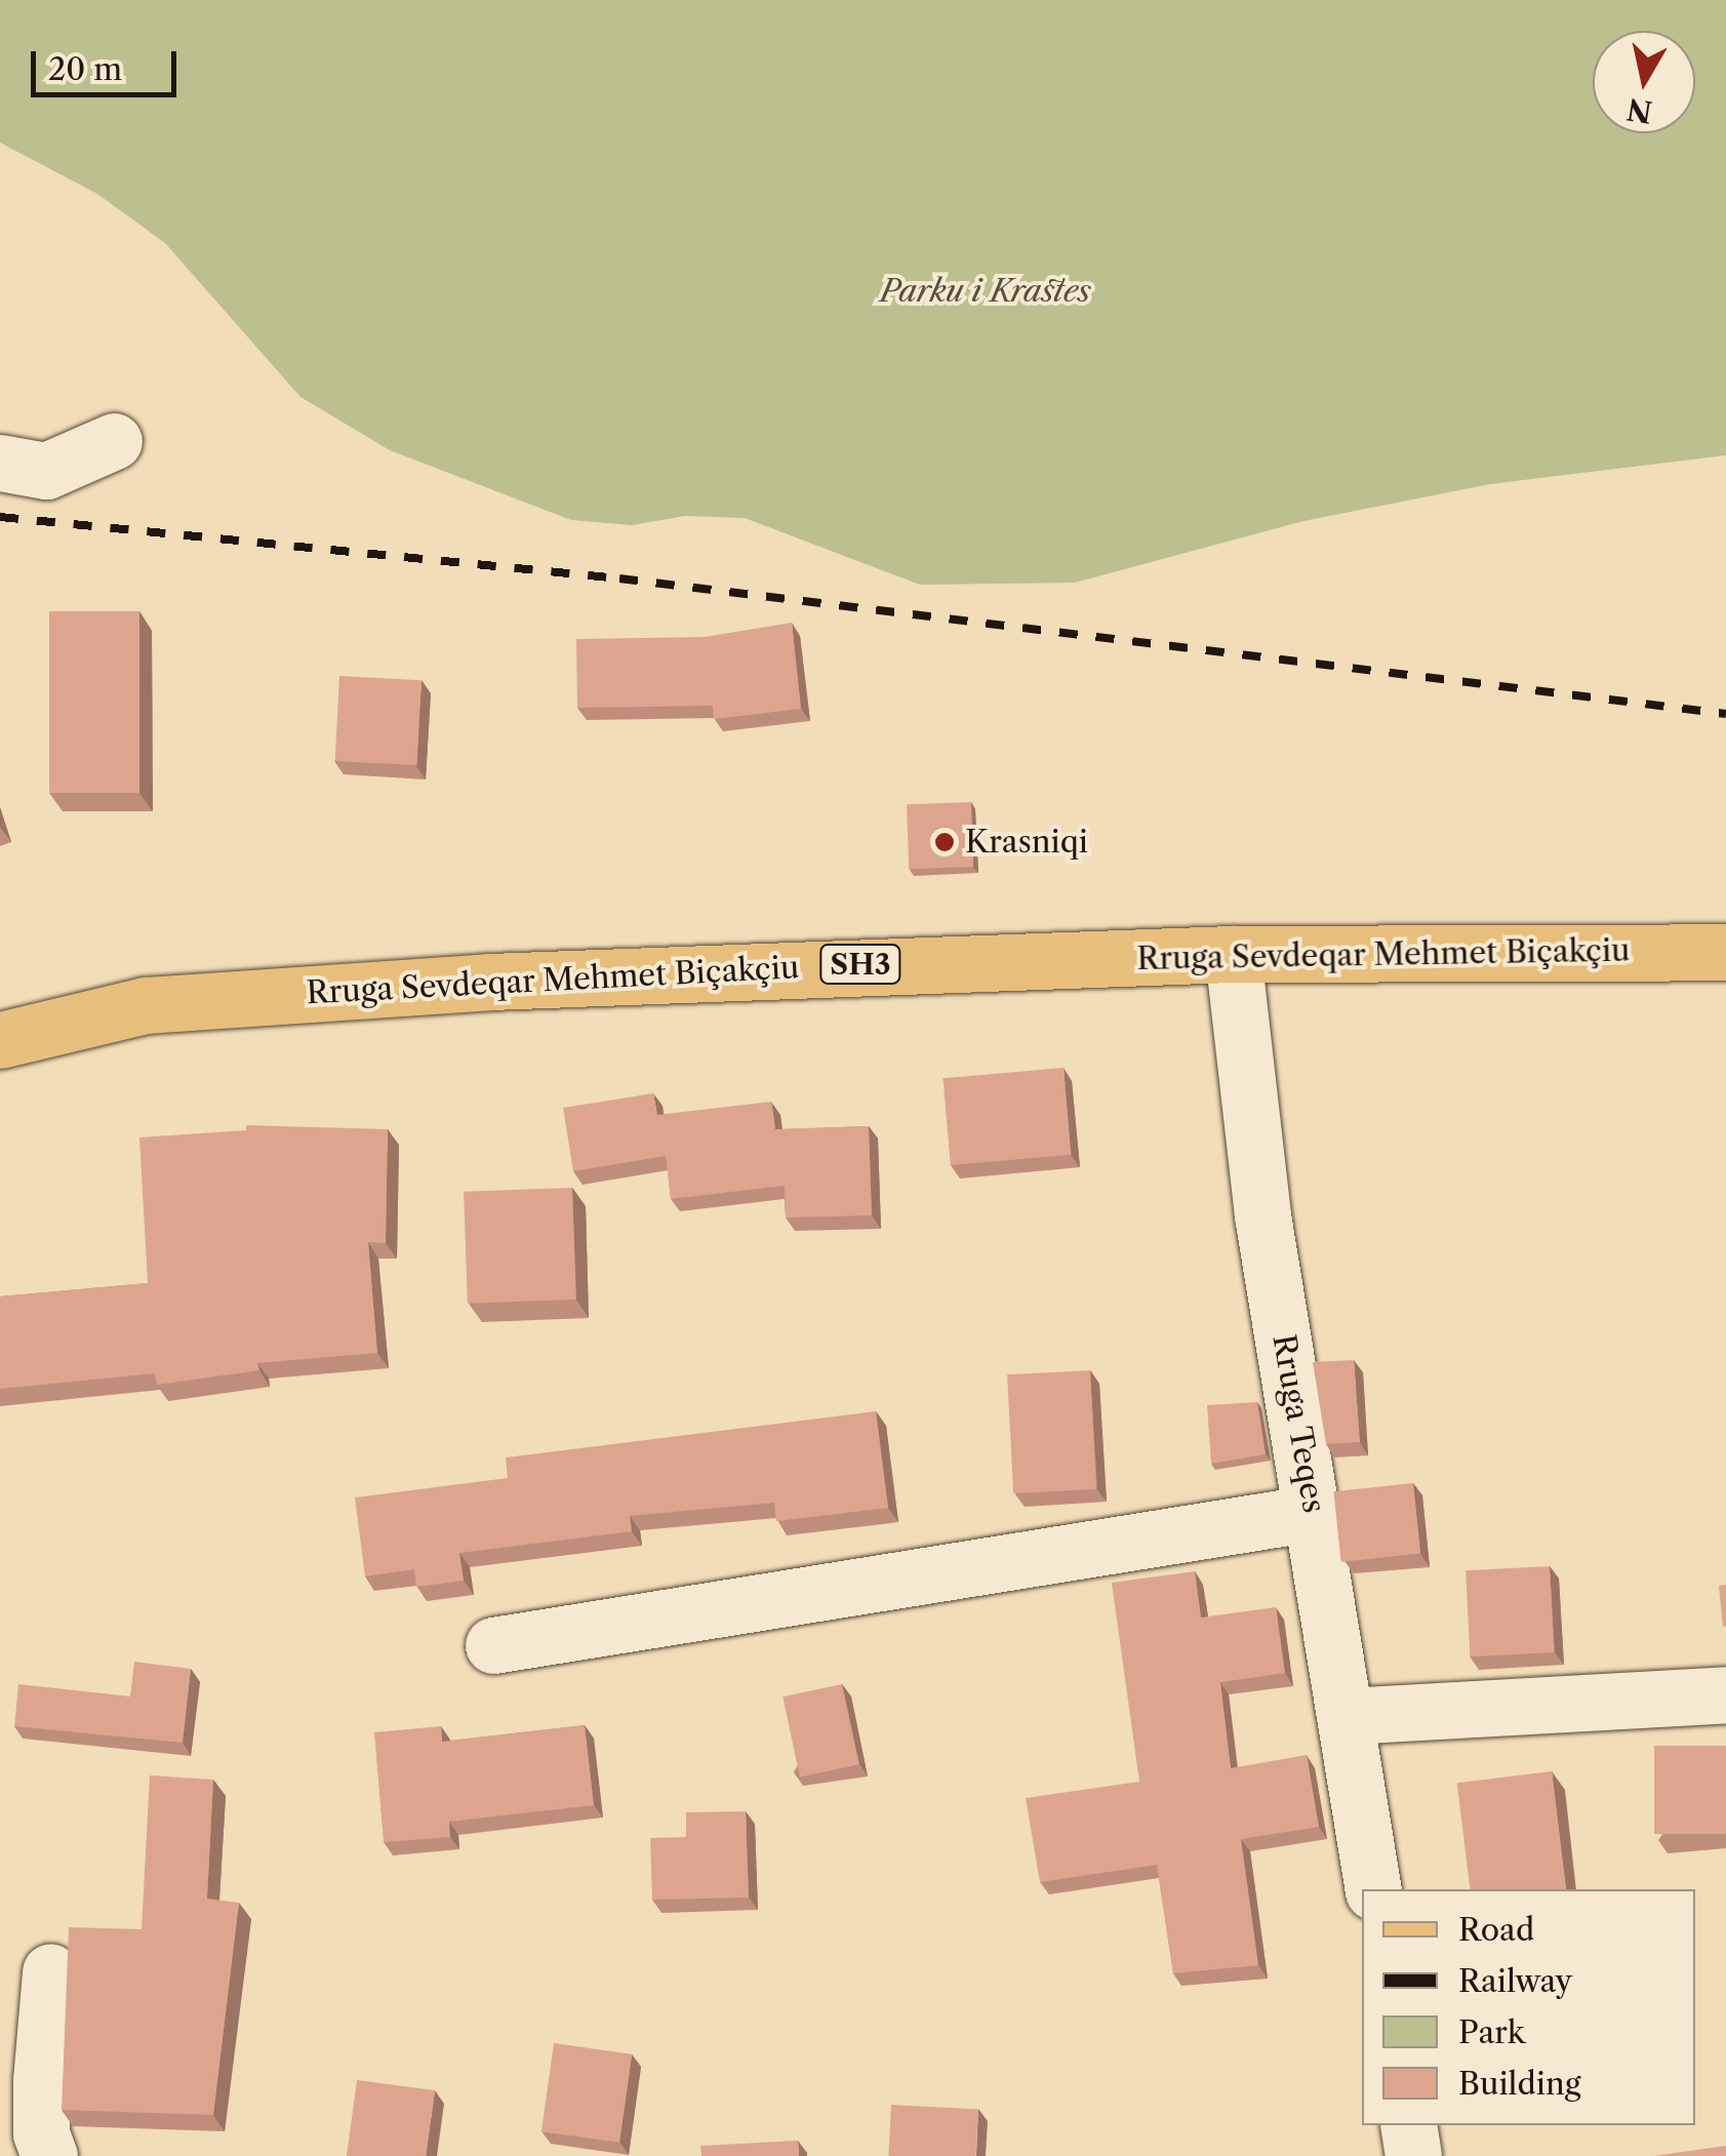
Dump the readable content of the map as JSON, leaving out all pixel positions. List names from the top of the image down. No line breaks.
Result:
{"streets":{"main road":["Rruga Sevdeqar Mehmet Biçakçiu","SH3"],"street":["Rruga Teqes"]},"crossings":[["Rruga Sevdeqar Mehmet Biçakçiu","Rruga Teqes"]],"parks":["Parku i Krastes"],"places":["Krasniqi"],"legend":["Road","Railway","Park","Building"],"scale_bar":"20 m","north":"bottom"}
